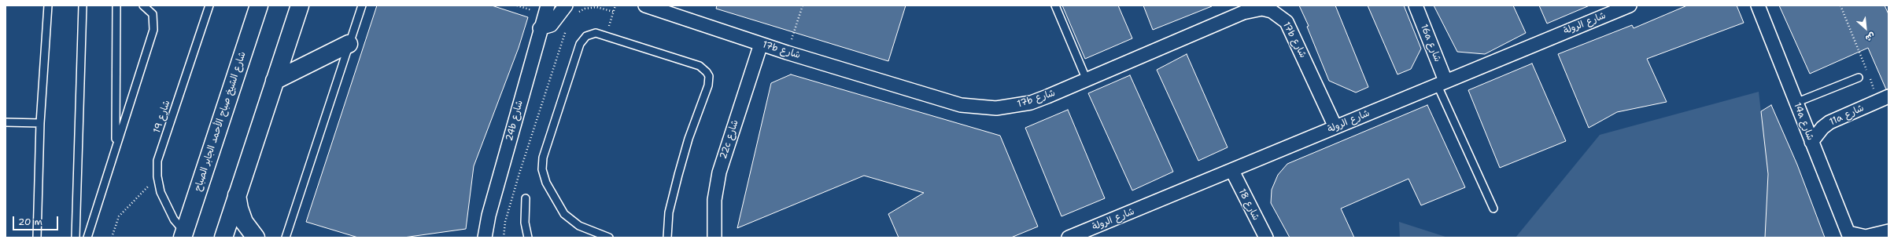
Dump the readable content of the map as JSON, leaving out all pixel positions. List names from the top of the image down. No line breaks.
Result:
{"streets":{"main road":["شارع الشيخ صباح الأحمد الجابر الصباح"],"street":["شارع الرولة","17b شارع","16a شارع","11a شارع","24b شارع","14a شارع","22c شارع","شارع 18"],"lane":["شارع 19"]},"crossings":[["شارع الرولة","17b شارع"],["شارع الرولة","16a شارع"],["شارع الرولة","شارع 18"],["17b شارع","22c شارع"],["11a شارع","14a شارع"],["شارع 19","شارع الشيخ صباح الأحمد الجابر الصباح"]],"scale_bar":"20 m","north":"bottom right"}
